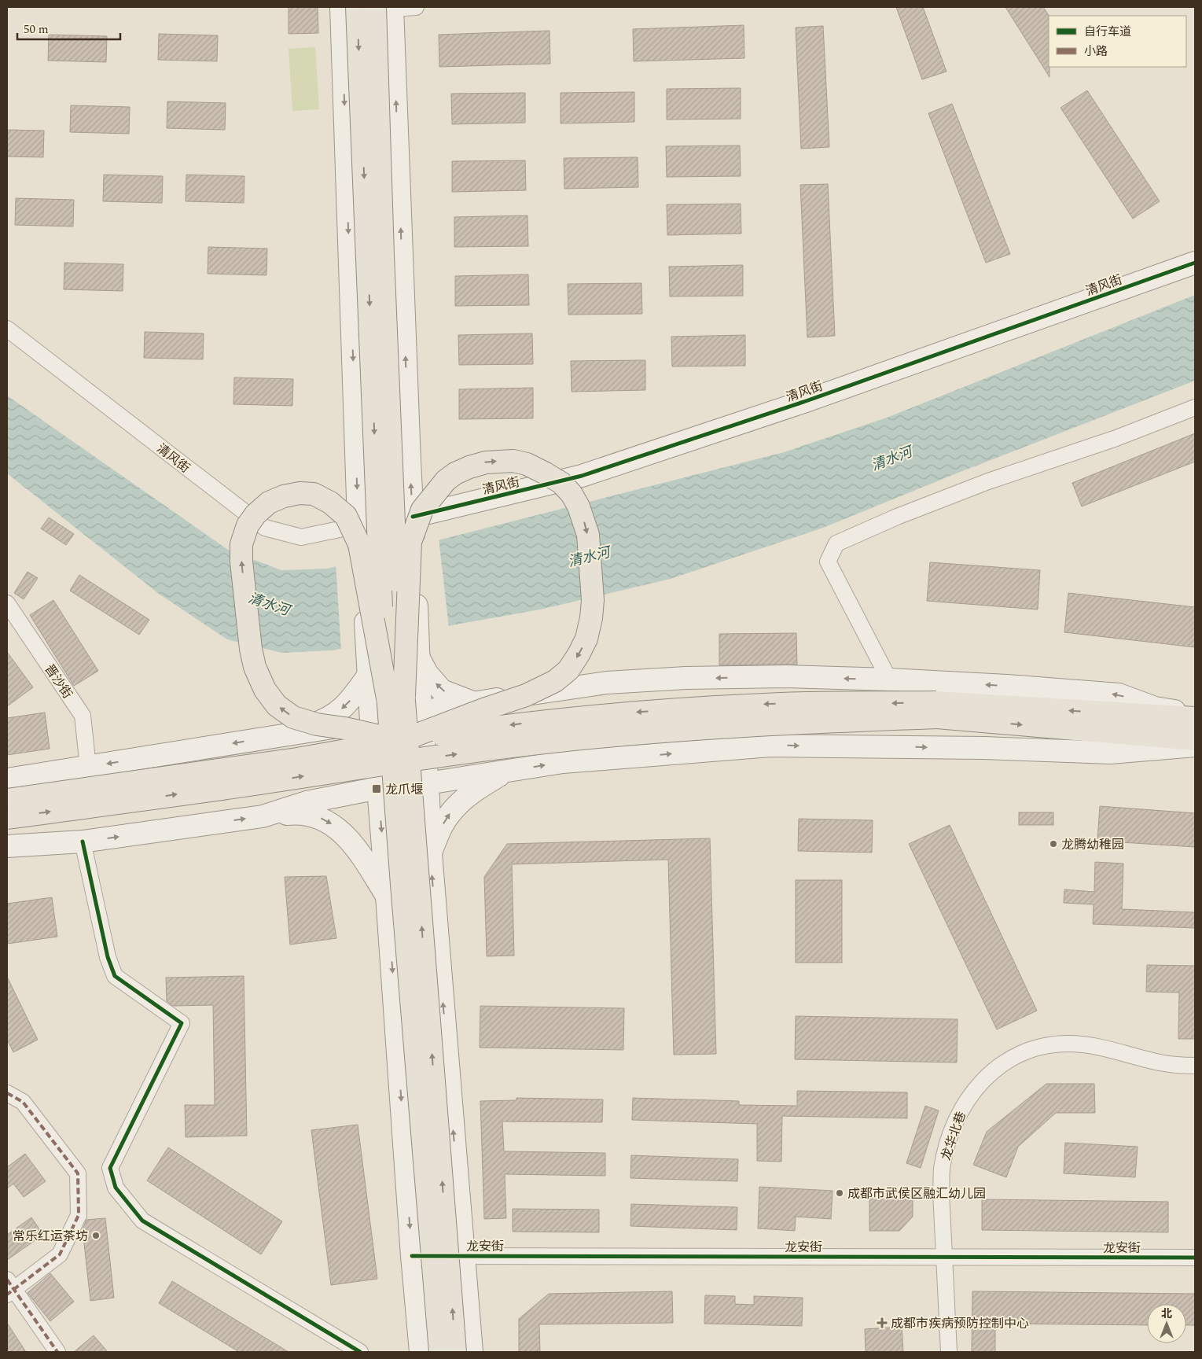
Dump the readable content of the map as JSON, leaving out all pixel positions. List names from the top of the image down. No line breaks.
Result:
{"streets":{"main road":["清风街"],"street":["晋沙街","龙华北巷","龙安街"]},"crossings":[["龙华北巷","龙安街"]],"water":["清水河"],"places":{"transit":["龙爪堰"],"other":["龙腾幼稚园","成都市武侯区融汇幼儿园","常乐红运茶坊"],"health":["成都市疾病预防控制中心"]},"legend":["自行车道","小路"],"scale_bar":"50 m","north":"top"}
